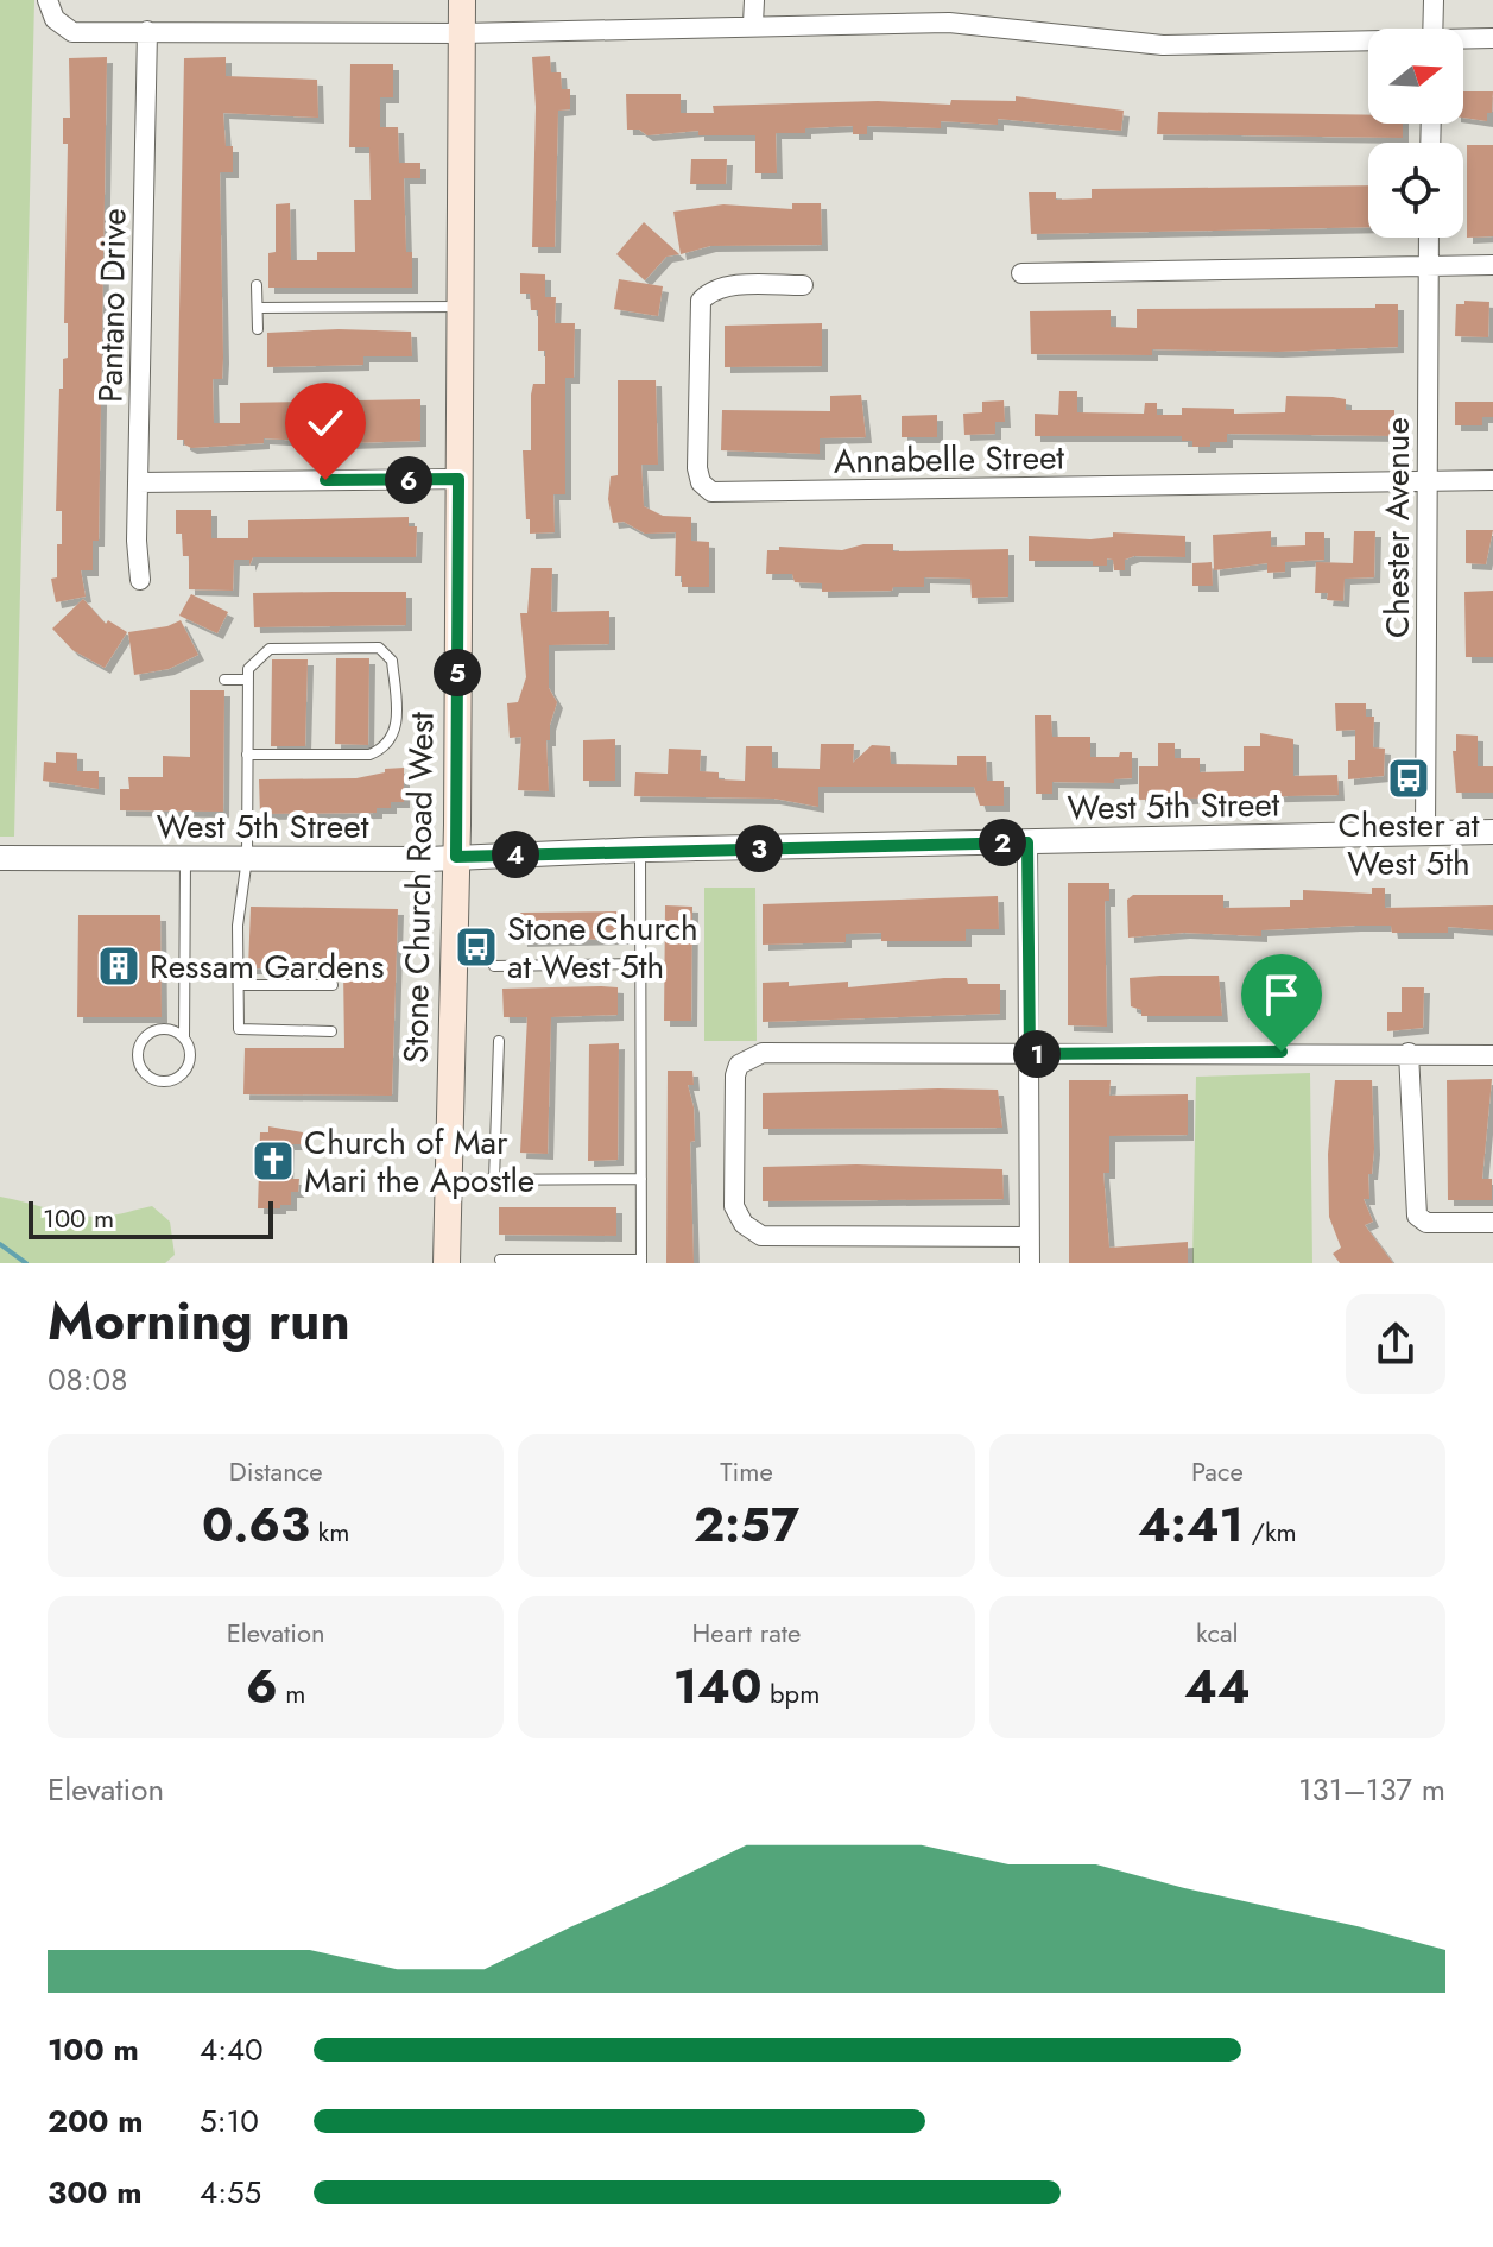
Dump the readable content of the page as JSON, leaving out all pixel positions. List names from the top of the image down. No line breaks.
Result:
{"streets":{"main road":["Stone Church Road West"],"street":["Pantano Drive","Annabelle Street","Chester Avenue","West 5th Street"]},"crossings":[["Annabelle Street","Chester Avenue"],["Chester Avenue","West 5th Street"],["West 5th Street","Stone Church Road West"]],"places":{"bus stop":["Chester at West 5th","Stone Church at West 5th"],"building":["Ressam Gardens"],"church":["Church of Mar Mari the Apostle"]},"scale_bar":"100 m","north":"right","page":{"pins":["6","5","2","3","4","1"],"scale":"100 m","heading":["Morning run","08:08"],"stats":[["Distance","0.63 km"],["Time","2:57"],["Pace","4:41 /km"],["Elevation","6 m"],["Heart rate","140 bpm"],["kcal","44"]],"chart":["Elevation","131–137 m"],"list":[{"name":"100 m","note":"4:40"},{"name":"200 m","note":"5:10"},{"name":"300 m","note":"4:55"}]}}
